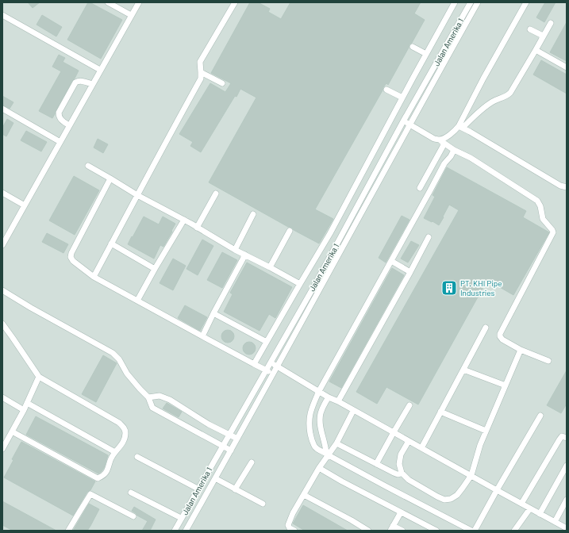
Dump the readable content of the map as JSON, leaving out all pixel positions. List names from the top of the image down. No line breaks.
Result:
{"streets":{"street":["Jalan Amerika 1"]},"places":{"building":["PT. KHI Pipe Industries"]}}
